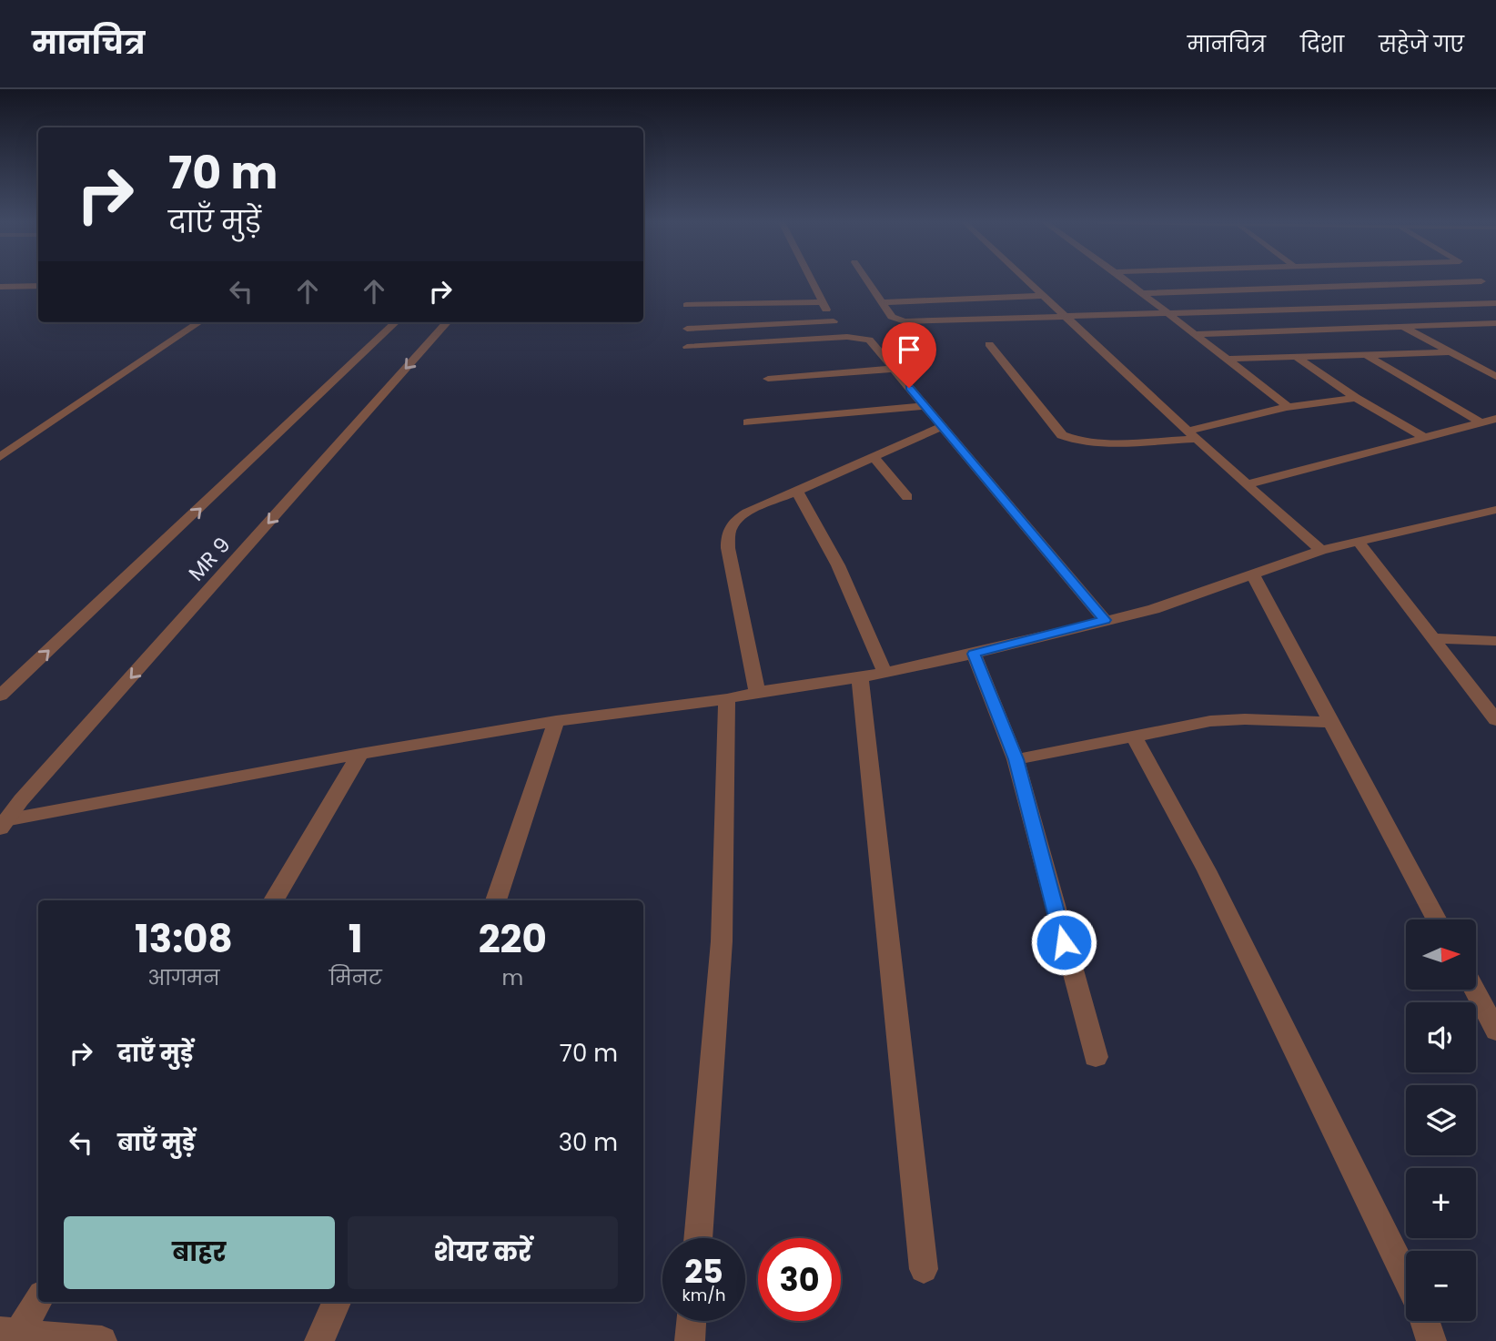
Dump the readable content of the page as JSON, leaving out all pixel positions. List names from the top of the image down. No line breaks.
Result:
{"streets":{"street":["MR 9"]},"north":"right","page":{"header":"मानचित्र","nav":["मानचित्र","दिशा","सहेजे गए"],"turn":["70 m","दाएँ मुड़ें"],"eta":["13:08","आगमन","1","मिनट","220","m"],"map_buttons":["+","−"],"list":[{"name":"दाएँ मुड़ें","value":"70 m"},{"name":"बाएँ मुड़ें","value":"30 m"}],"buttons":["बाहर","शेयर करें"],"speed":"25 km/h","limit":"30"}}
